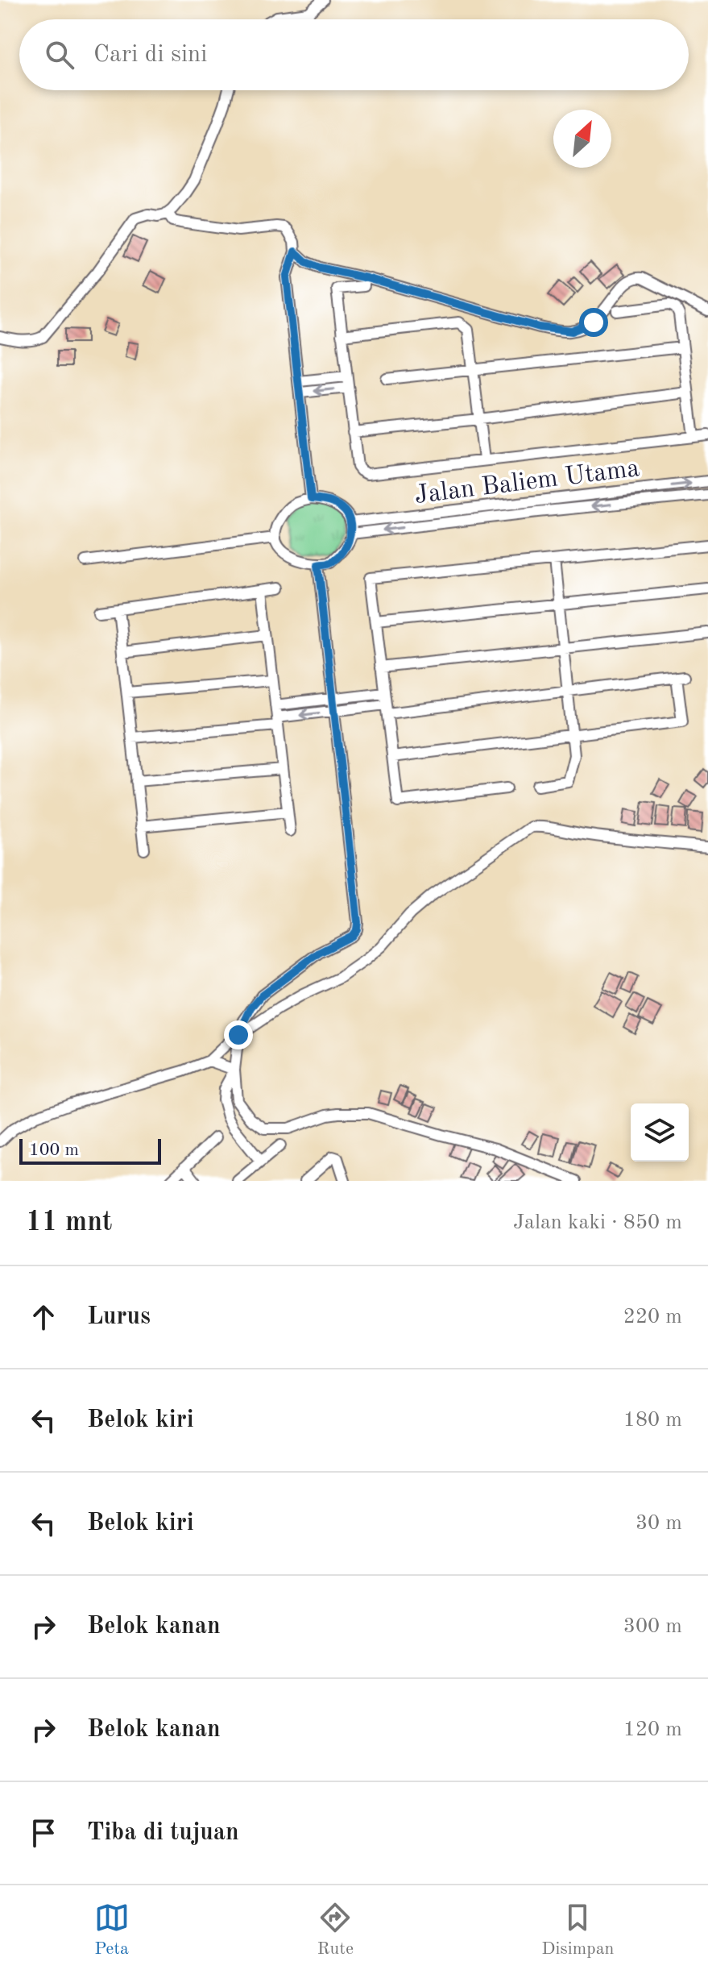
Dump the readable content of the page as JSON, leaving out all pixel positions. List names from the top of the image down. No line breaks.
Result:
{"streets":{"street":["Jalan Baliem Utama"]},"scale_bar":"100 m","north":"top right","page":{"search":"Cari di sini","scale":"100 m","heading":["11 mnt","Jalan kaki · 850 m"],"list":[["Lurus","220 m"],["Belok kiri","180 m"],["Belok kiri","30 m"],["Belok kanan","300 m"],["Belok kanan","120 m"],"Tiba di tujuan"],"nav":["Peta","Rute","Disimpan"]}}
